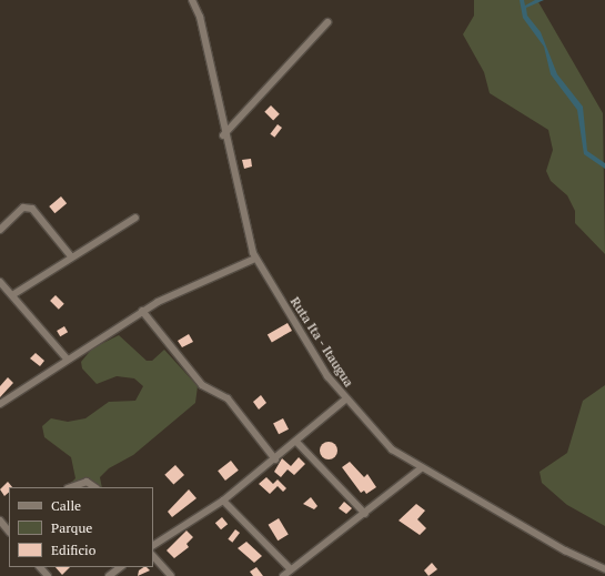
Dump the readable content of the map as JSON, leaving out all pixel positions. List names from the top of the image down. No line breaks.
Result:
{"streets":{"street":["Ruta Ita - Itaugua"]},"legend":["Calle","Parque","Edificio"]}
